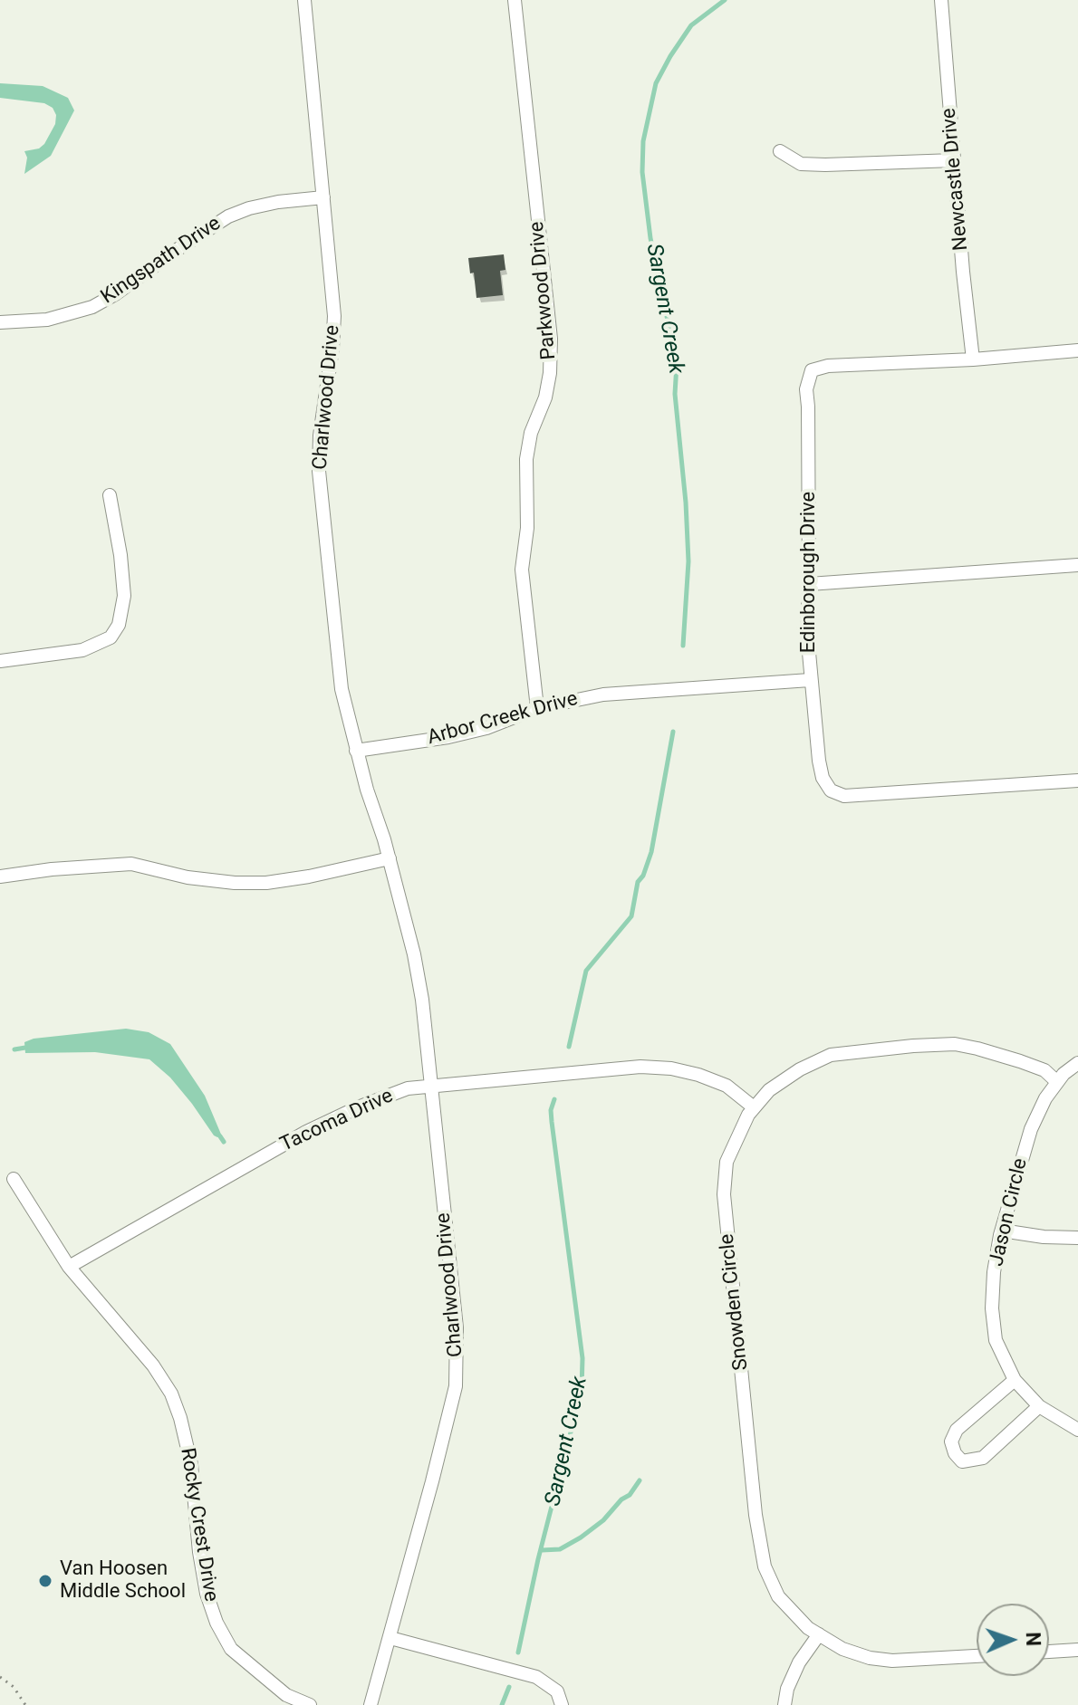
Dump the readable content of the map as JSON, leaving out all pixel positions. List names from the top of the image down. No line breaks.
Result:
{"streets":{"street":["Newcastle Drive","Kingspath Drive","Parkwood Drive","Charlwood Drive","Edinborough Drive","Arbor Creek Drive","Tacoma Drive","Jason Circle","Snowden Circle","Rocky Crest Drive"]},"crossings":[["Newcastle Drive","Edinborough Drive"],["Kingspath Drive","Charlwood Drive"],["Parkwood Drive","Arbor Creek Drive"],["Charlwood Drive","Arbor Creek Drive"],["Charlwood Drive","Tacoma Drive"],["Edinborough Drive","Arbor Creek Drive"],["Tacoma Drive","Snowden Circle"],["Tacoma Drive","Rocky Crest Drive"],["Jason Circle","Snowden Circle"]],"water":["Sargent Creek"],"places":["Van Hoosen Middle School"],"north":"right"}
